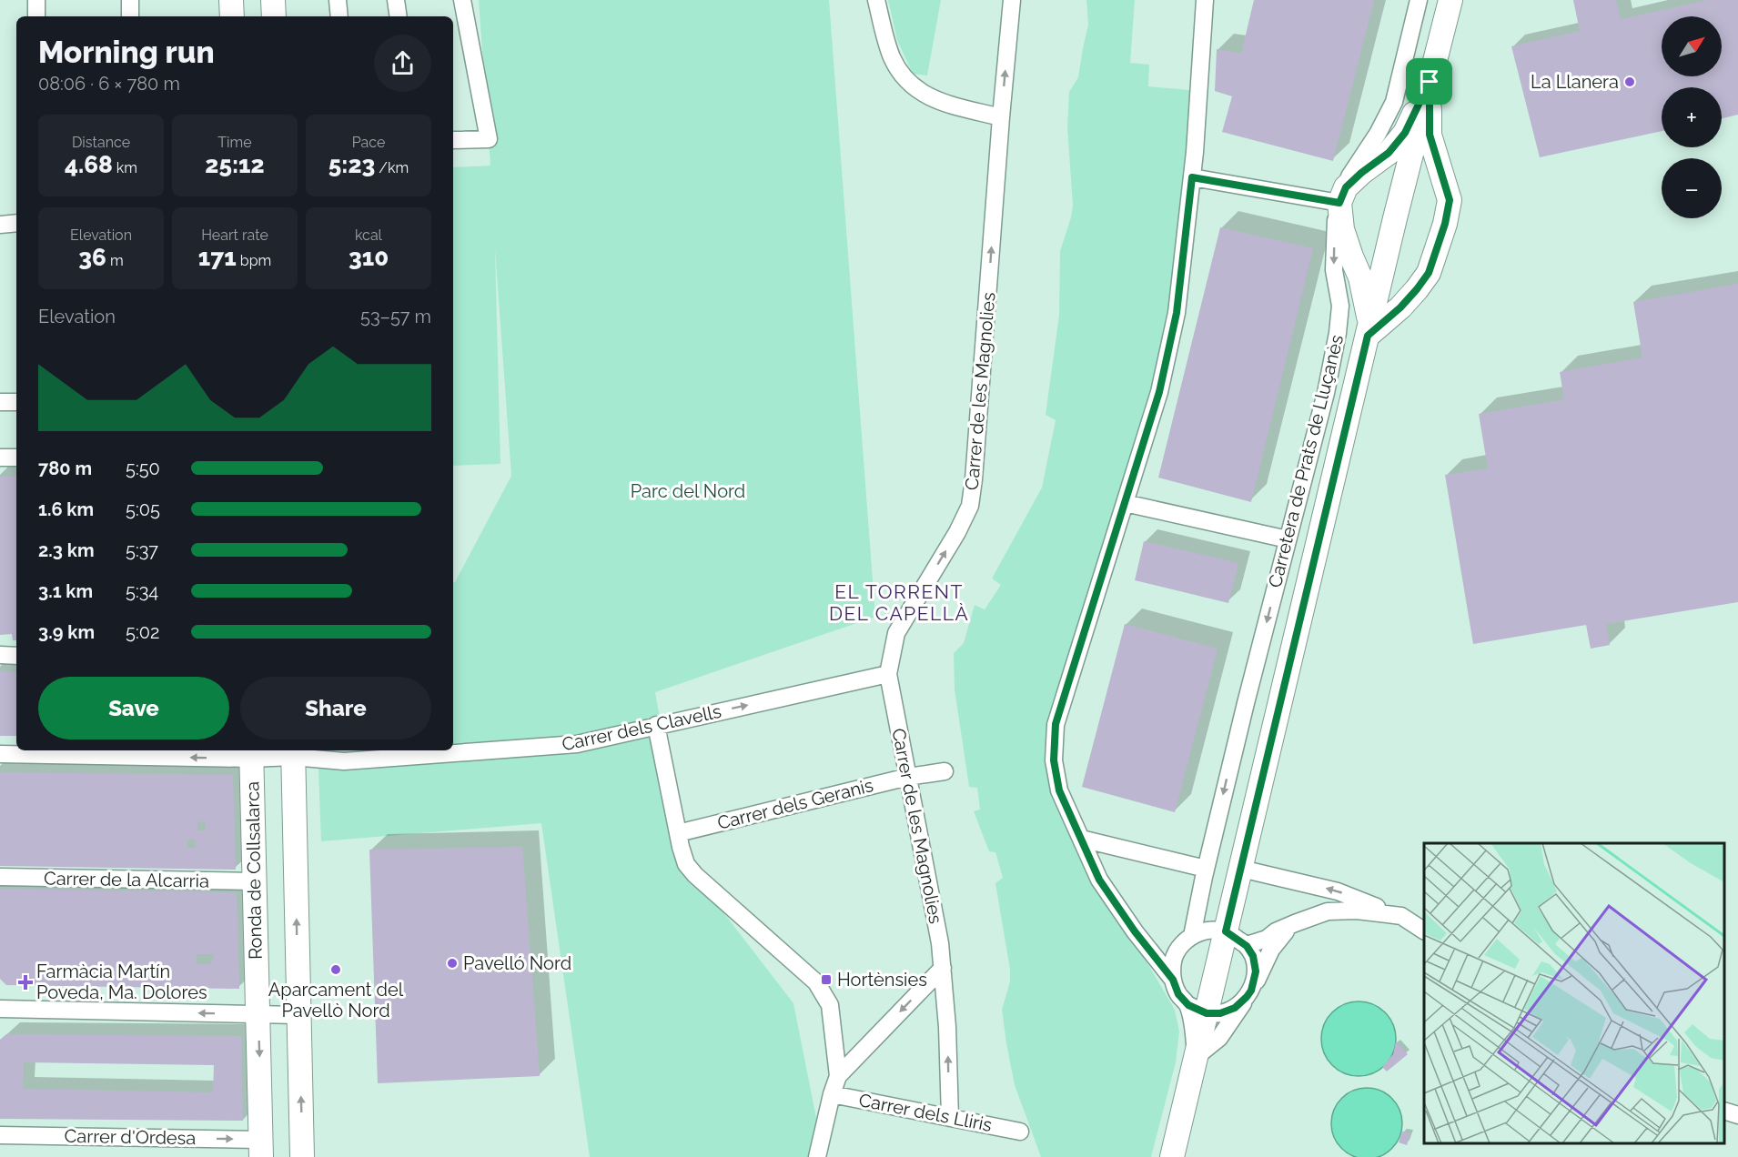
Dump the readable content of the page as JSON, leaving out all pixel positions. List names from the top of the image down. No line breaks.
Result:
{"streets":{"street":["Carrer de les Magnolies","Carretera de Prats de Lluçanès","Carrer dels Clavells","Carrer dels Geranis","Ronda de Collsalarca","Carrer de la Alcarria","Carrer dels Lliris","Carrer d'Ordesa"]},"crossings":[["Carrer de les Magnolies","Carrer dels Clavells"],["Carrer de les Magnolies","Carrer dels Geranis"],["Carrer de les Magnolies","Carrer dels Lliris"],["Carrer dels Clavells","Ronda de Collsalarca"],["Ronda de Collsalarca","Carrer de la Alcarria"],["Ronda de Collsalarca","Carrer d'Ordesa"]],"one_way":["Carrer de les Magnolies"],"districts":["EL TORRENT DEL CAPELLÀ"],"parks":["Parc del Nord"],"places":{"other":["La Llanera","Pavelló Nord","Aparcament del Pavellò Nord"],"transit":["Hortènsies"],"health":["Farmàcia Martín Poveda, Ma. Dolores"]},"north":"top right","page":{"map_buttons":["+","−"],"heading":["Morning run","08:06 · 6 × 780 m"],"stats":[["Distance","4.68 km"],["Time","25:12"],["Pace","5:23 /km"],["Elevation","36 m"],["Heart rate","171 bpm"],["kcal","310"]],"chart":["Elevation","53–57 m"],"list":[{"name":"780 m","note":"5:50"},{"name":"1.6 km","note":"5:05"},{"name":"2.3 km","note":"5:37"},{"name":"3.1 km","note":"5:34"},{"name":"3.9 km","note":"5:02"}],"buttons":["Save","Share"]}}
